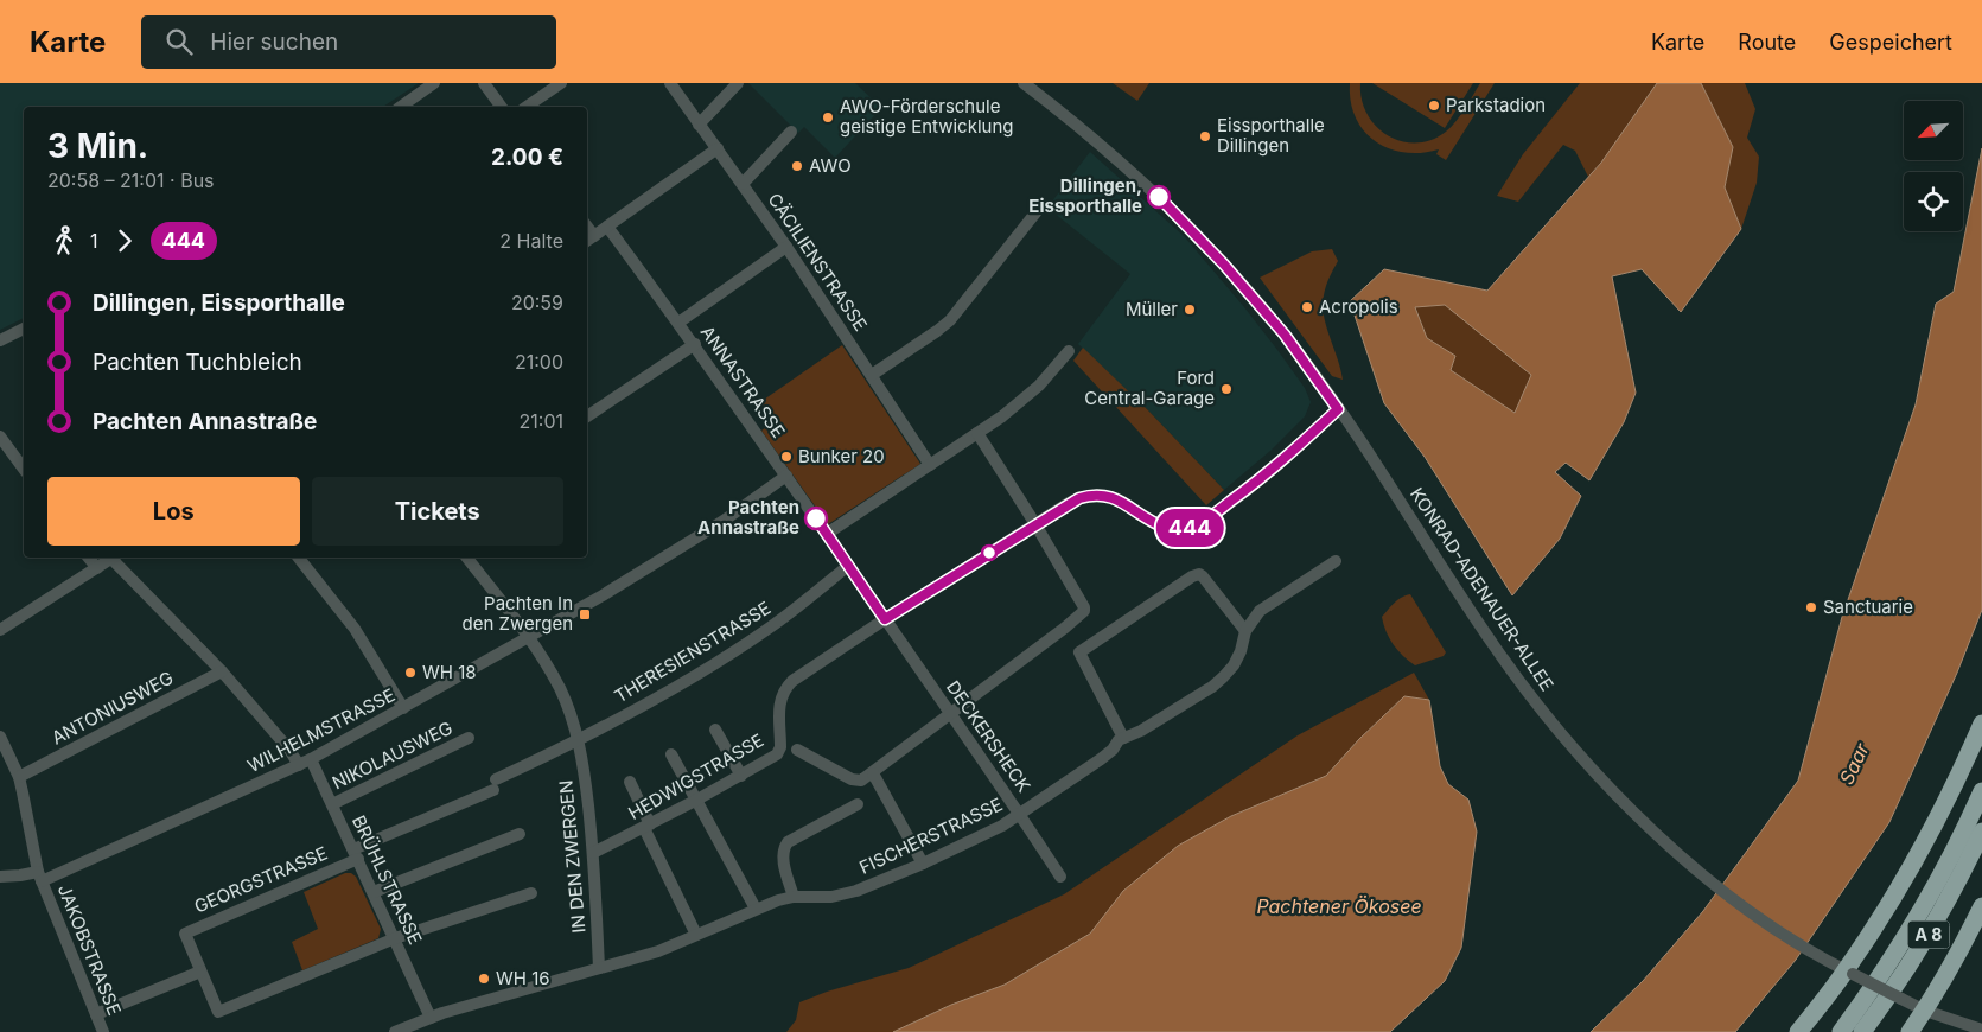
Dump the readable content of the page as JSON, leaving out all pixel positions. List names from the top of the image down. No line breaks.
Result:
{"streets":{"highway":["A 8"],"street":["CÄCILIENSTRASSE","ANNASTRASSE","KONRAD-ADENAUER-ALLEE","THERESIENSTRASSE","ANTONIUSWEG","WILHELMSTRASSE","DECKERSHECK","NIKOLAUSWEG","HEDWIGSTRASSE","FISCHERSTRASSE","IN DEN ZWERGEN","GEORGSTRASSE","BRÜHLSTRASSE","JAKOBSTRASSE"]},"crossings":[["ANNASTRASSE","THERESIENSTRASSE"],["ANNASTRASSE","WILHELMSTRASSE"],["ANNASTRASSE","DECKERSHECK"],["ANNASTRASSE","HEDWIGSTRASSE"],["THERESIENSTRASSE","IN DEN ZWERGEN"],["ANTONIUSWEG","BRÜHLSTRASSE"],["ANTONIUSWEG","JAKOBSTRASSE"],["WILHELMSTRASSE","IN DEN ZWERGEN"],["WILHELMSTRASSE","BRÜHLSTRASSE"],["WILHELMSTRASSE","JAKOBSTRASSE"],["DECKERSHECK","HEDWIGSTRASSE"],["DECKERSHECK","FISCHERSTRASSE"],["NIKOLAUSWEG","BRÜHLSTRASSE"],["HEDWIGSTRASSE","IN DEN ZWERGEN"],["FISCHERSTRASSE","IN DEN ZWERGEN"],["FISCHERSTRASSE","BRÜHLSTRASSE"],["IN DEN ZWERGEN","GEORGSTRASSE"],["IN DEN ZWERGEN","BRÜHLSTRASSE"],["GEORGSTRASSE","BRÜHLSTRASSE"]],"water":["Saar","Pachtener Ökosee"],"places":{"other":["Parkstadion","AWO-Förderschule geistige Entwicklung","Eissporthalle Dillingen","AWO","Dillingen, Eissporthalle","Acropolis","Müller","Ford Central-Garage","Bunker 20","Pachten Annastraße","Sanctuarie","WH 18","WH 16"],"transit":["Pachten In den Zwergen"]},"lines":["bus line 444"],"north":"bottom left","page":{"header":"Karte","search":"Hier suchen","nav":["Karte","Route","Gespeichert"],"on_map":"444","heading":["3 Min.","20:58 – 21:01 · Bus","2.00 €"],"legs":["1","444","2 Halte"],"list":[{"name":"Dillingen, Eissporthalle","value":"20:59"},{"name":"Pachten Tuchbleich","value":"21:00"},{"name":"Pachten Annastraße","value":"21:01"}],"buttons":["Los","Tickets"]}}
